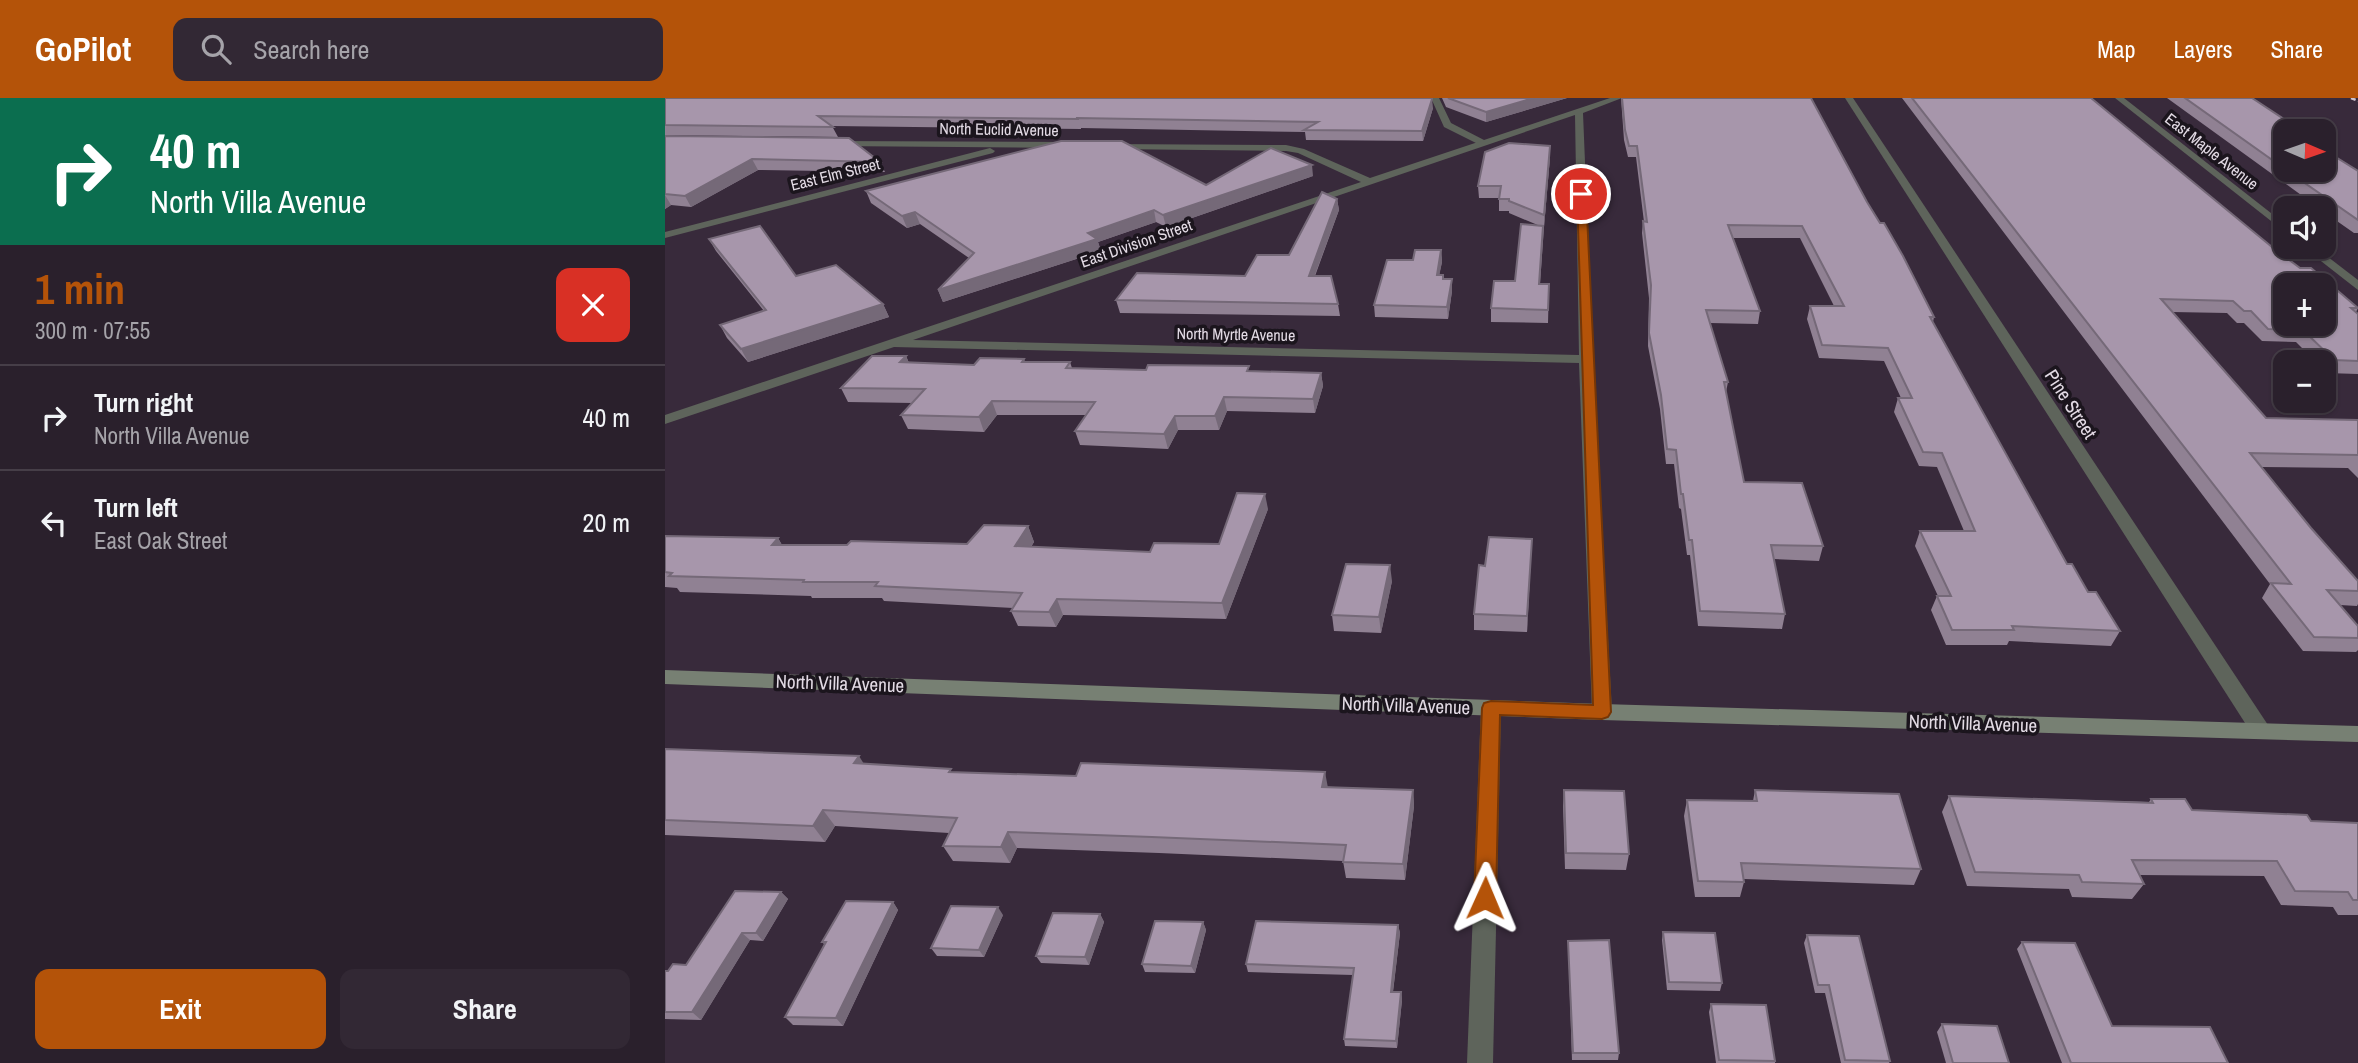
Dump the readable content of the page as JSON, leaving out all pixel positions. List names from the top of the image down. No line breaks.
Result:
{"streets":{"street":["North Euclid Avenue","East Maple Avenue","East Elm Street","East Division Street","North Myrtle Avenue","Pine Street","North Villa Avenue"]},"crossings":[["North Euclid Avenue","East Elm Street"],["East Division Street","North Myrtle Avenue"],["Pine Street","North Villa Avenue"]],"north":"right","page":{"header":"GoPilot","search":"Search here","nav":["Map","Layers","Share"],"turn":["40 m","North Villa Avenue"],"map_buttons":["+","−"],"heading":["1 min","300 m · 07:55"],"list":[{"name":"Turn right","note":"North Villa Avenue","value":"40 m"},{"name":"Turn left","note":"East Oak Street","value":"20 m"}],"buttons":["Exit","Share"]}}
